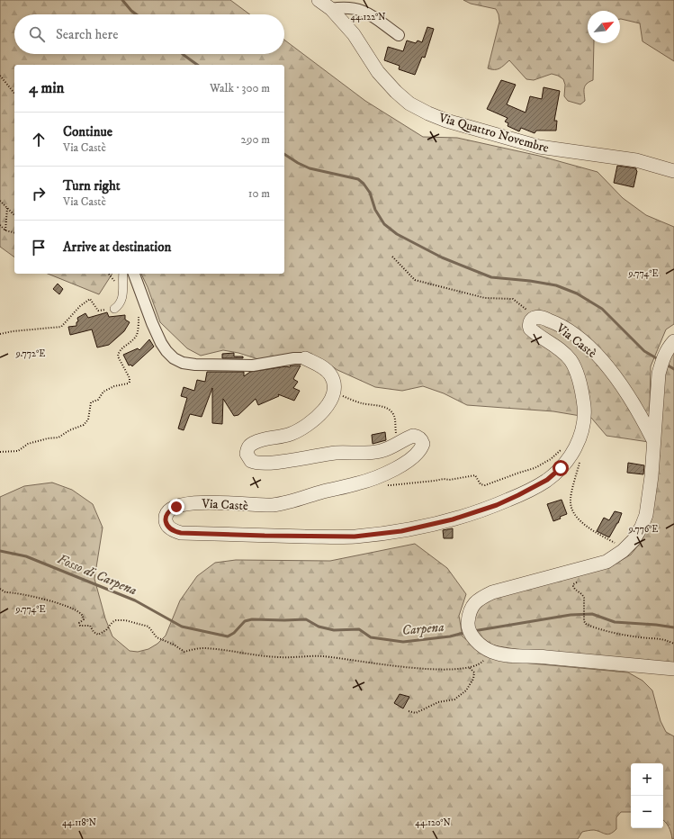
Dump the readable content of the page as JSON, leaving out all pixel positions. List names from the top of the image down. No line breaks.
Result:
{"streets":{"street":["Via Quattro Novembre","Via Castè"]},"water":["Fosso di Carpena","Carpena"],"north":"top right","page":{"search":"Search here","heading":["4 min","Walk · 300 m"],"list":[["Continue","Via Castè","290 m"],["Turn right","Via Castè","10 m"],"Arrive at destination"],"map_buttons":["+","−"]},"coordinates":["44.122°N","9.774°E","9.772°E","9.776°E","44.118°N","44.120°N"]}
